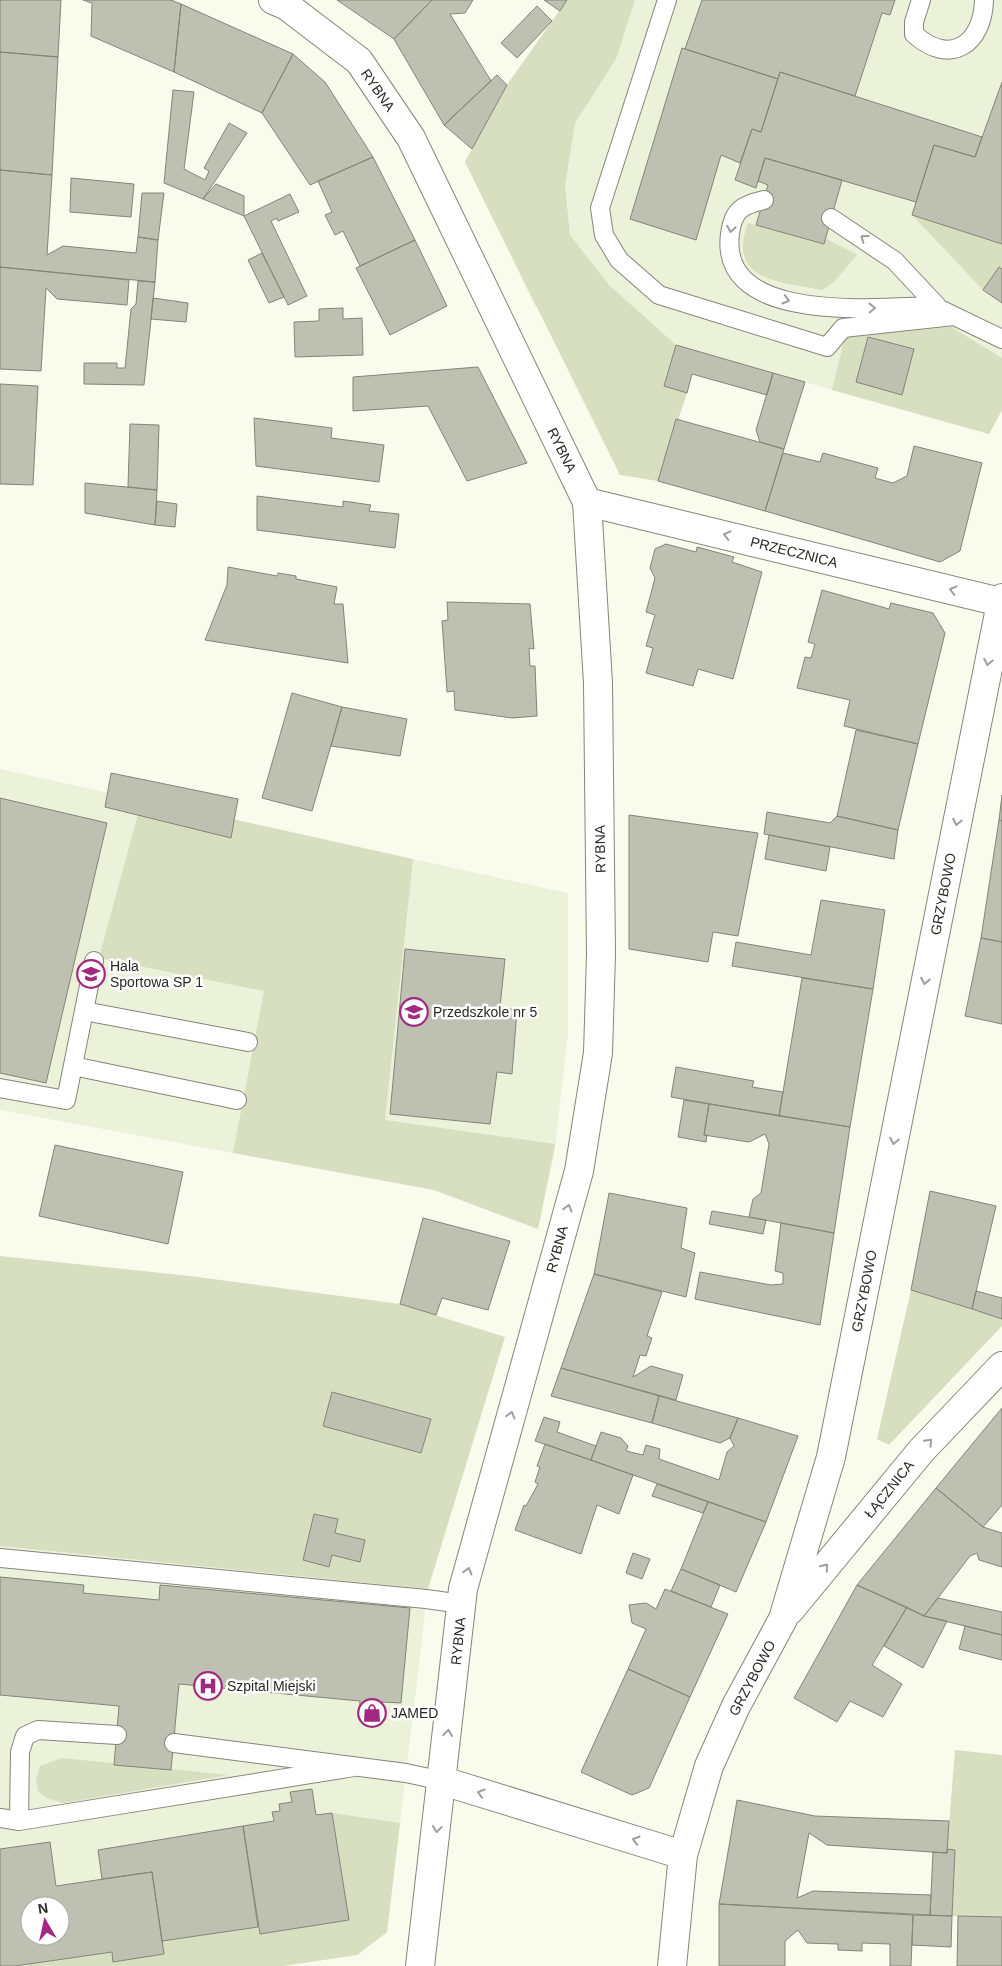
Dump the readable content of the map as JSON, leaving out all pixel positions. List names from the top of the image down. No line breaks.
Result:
{"streets":{"street":["RYBNA","PRZECZNICA","GRZYBOWO","ŁĄCZNICA"]},"crossings":[["RYBNA","PRZECZNICA"],["PRZECZNICA","GRZYBOWO"],["GRZYBOWO","ŁĄCZNICA"]],"one_way":["PRZECZNICA","GRZYBOWO","ŁĄCZNICA"],"places":{"school or university":["Hala Sportowa SP 1","Przedszkole nr 5"],"hospital":["Szpital Miejski"],"shop":["JAMED"]},"north":"top"}
